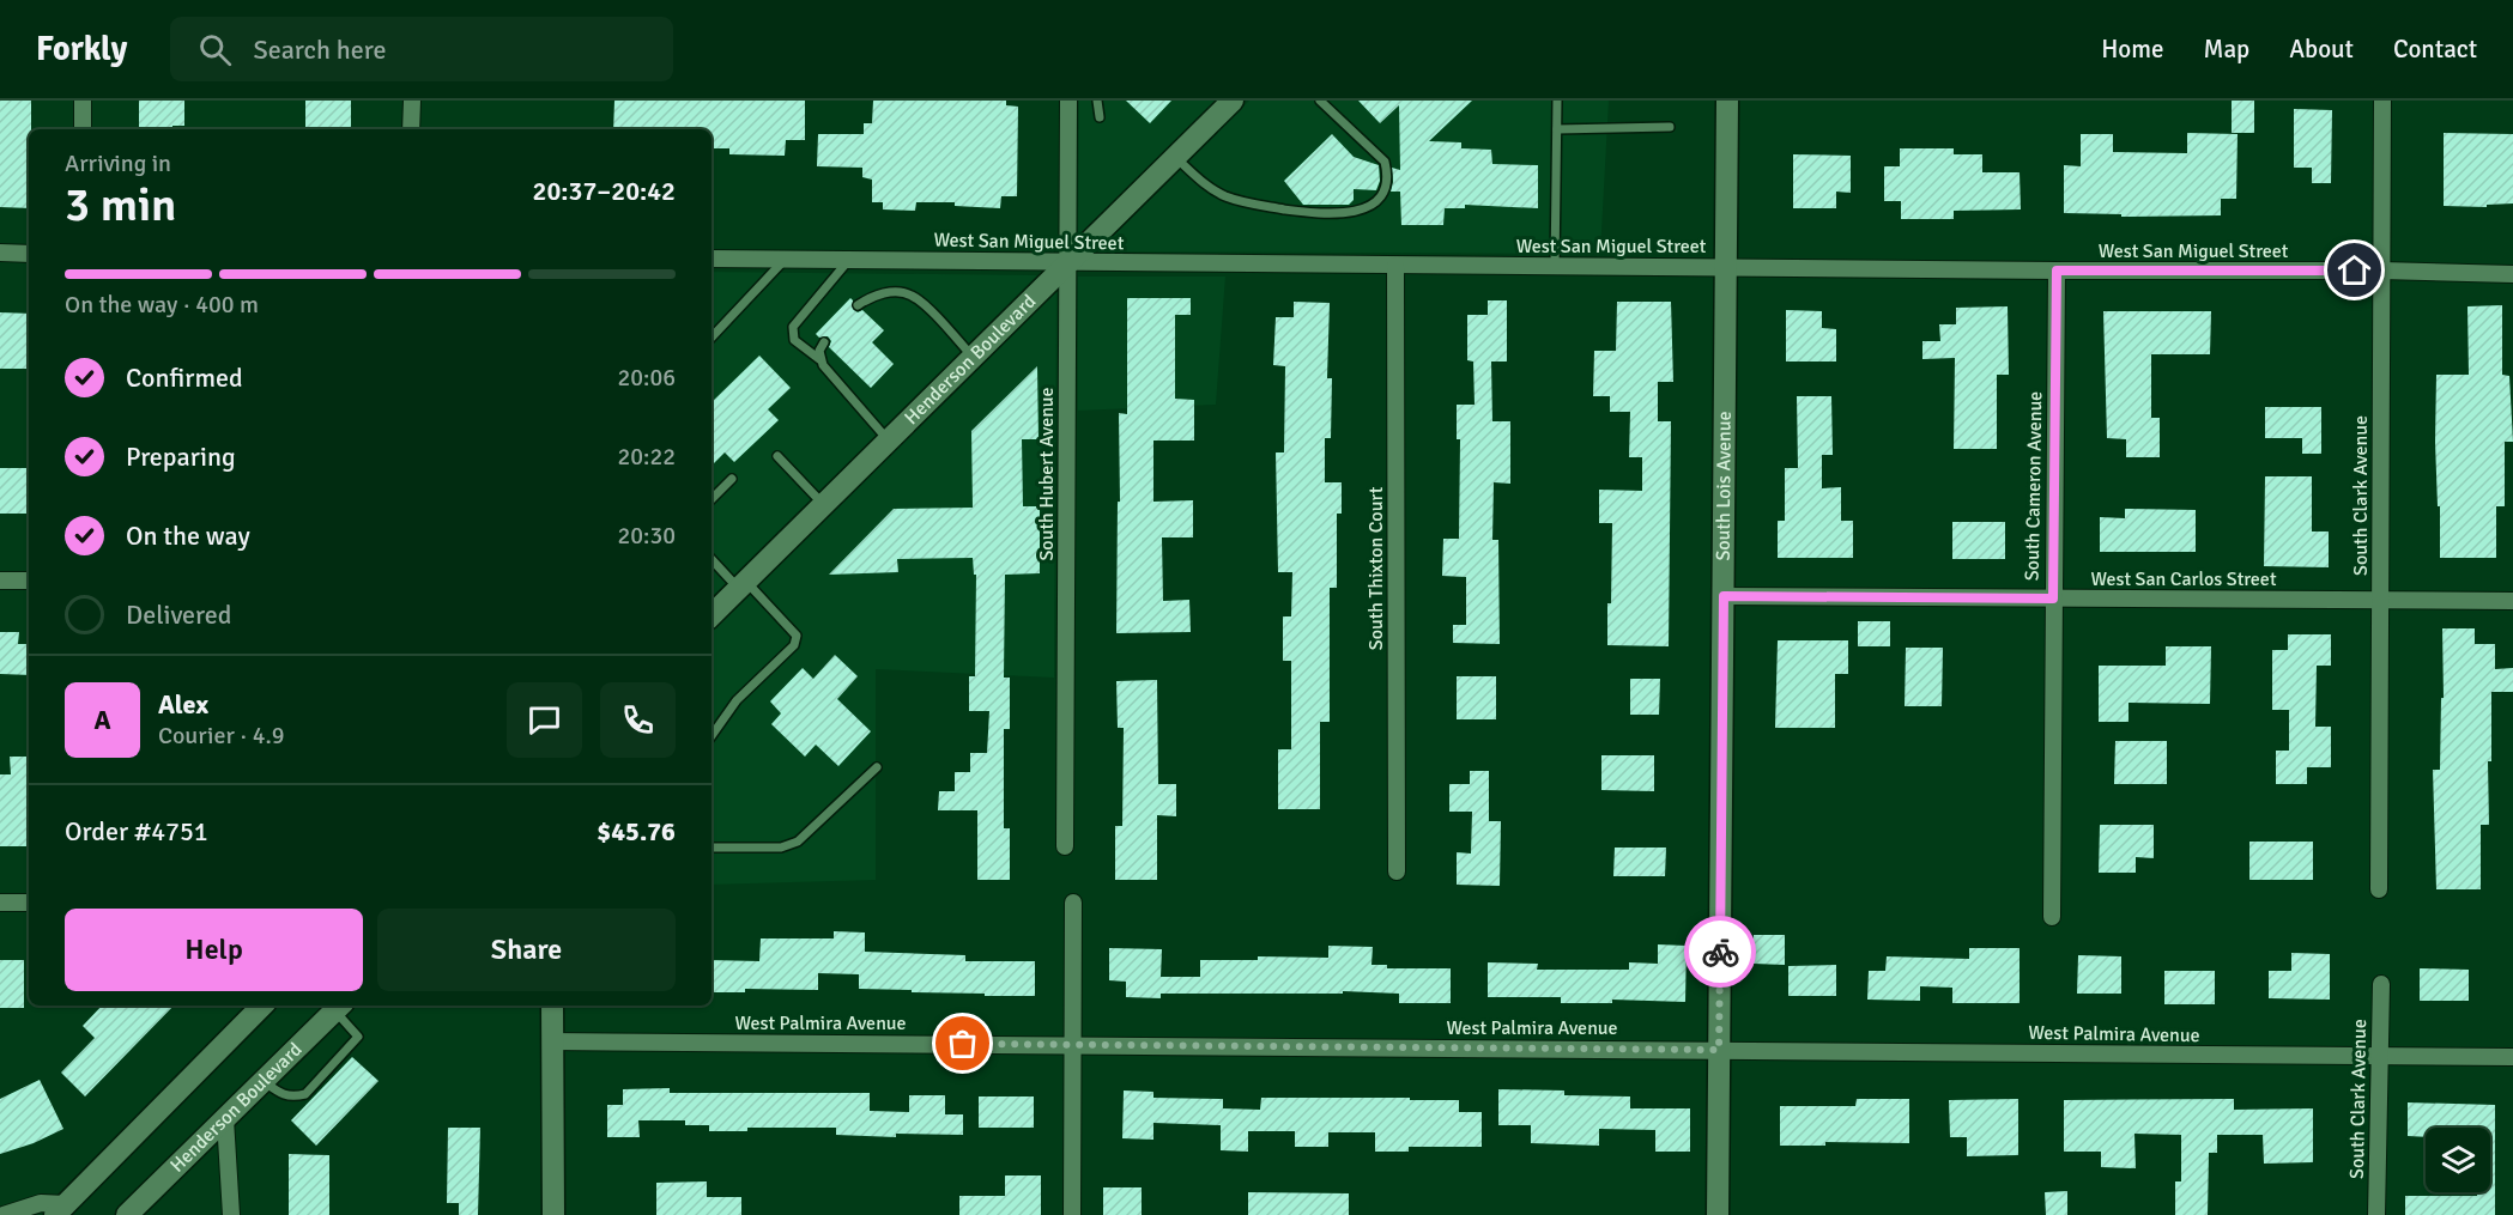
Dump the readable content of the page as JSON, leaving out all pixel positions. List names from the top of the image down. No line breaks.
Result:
{"streets":{"street":["West San Miguel Street","Henderson Boulevard","South Hubert Avenue","South Lois Avenue","South Cameron Avenue","South Clark Avenue","South Thixton Court","West San Carlos Street","West Palmira Avenue"]},"crossings":[["West San Miguel Street","Henderson Boulevard"],["West San Miguel Street","South Hubert Avenue"],["West San Miguel Street","South Lois Avenue"],["West San Miguel Street","South Cameron Avenue"],["West San Miguel Street","South Clark Avenue"],["West San Miguel Street","South Thixton Court"],["Henderson Boulevard","South Hubert Avenue"],["South Lois Avenue","West San Carlos Street"],["South Lois Avenue","West Palmira Avenue"],["South Cameron Avenue","West San Carlos Street"],["South Clark Avenue","West San Carlos Street"],["South Clark Avenue","West Palmira Avenue"]],"page":{"header":"Forkly","search":"Search here","nav":["Home","Map","About","Contact"],"heading":["3 min","Arriving in","20:37–20:42"],"panel":["Alex","Courier · 4.9","Order #4751","$45.76"],"bar":"On the way · 400 m","list":[["Confirmed","20:06"],["Preparing","20:22"],["On the way","20:30"],"Delivered"],"round":"A","buttons":["Help","Share"]}}
